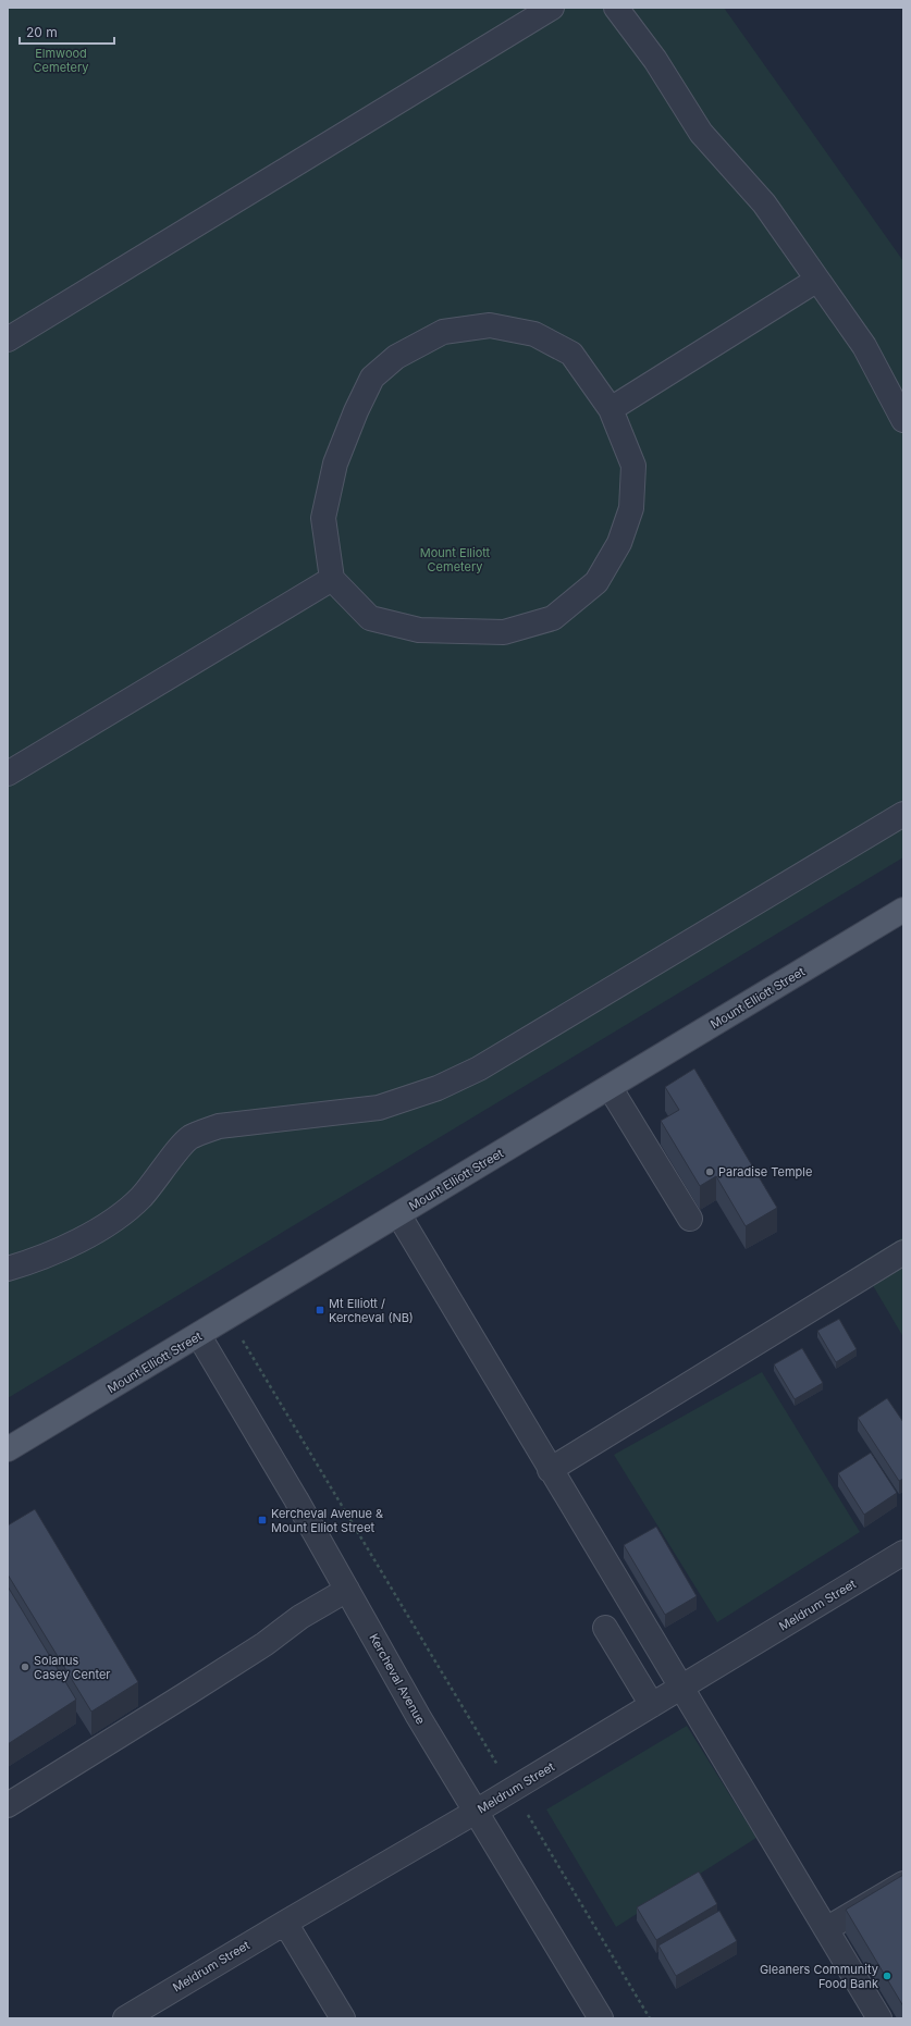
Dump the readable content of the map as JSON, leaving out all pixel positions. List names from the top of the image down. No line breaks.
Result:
{"streets":{"main road":["Mount Elliott Street"],"street":["Meldrum Street","Kercheval Avenue"]},"crossings":[["Mount Elliott Street","Kercheval Avenue"],["Meldrum Street","Kercheval Avenue"]],"parks":["Elmwood Cemetery","Mount Elliott Cemetery"],"places":{"other":["Paradise Temple","Solanus Casey Center","Gleaners Community Food Bank"],"transit":["Mt Elliott / Kercheval (NB)","Kercheval Avenue & Mount Elliot Street"]},"scale_bar":"20 m"}
